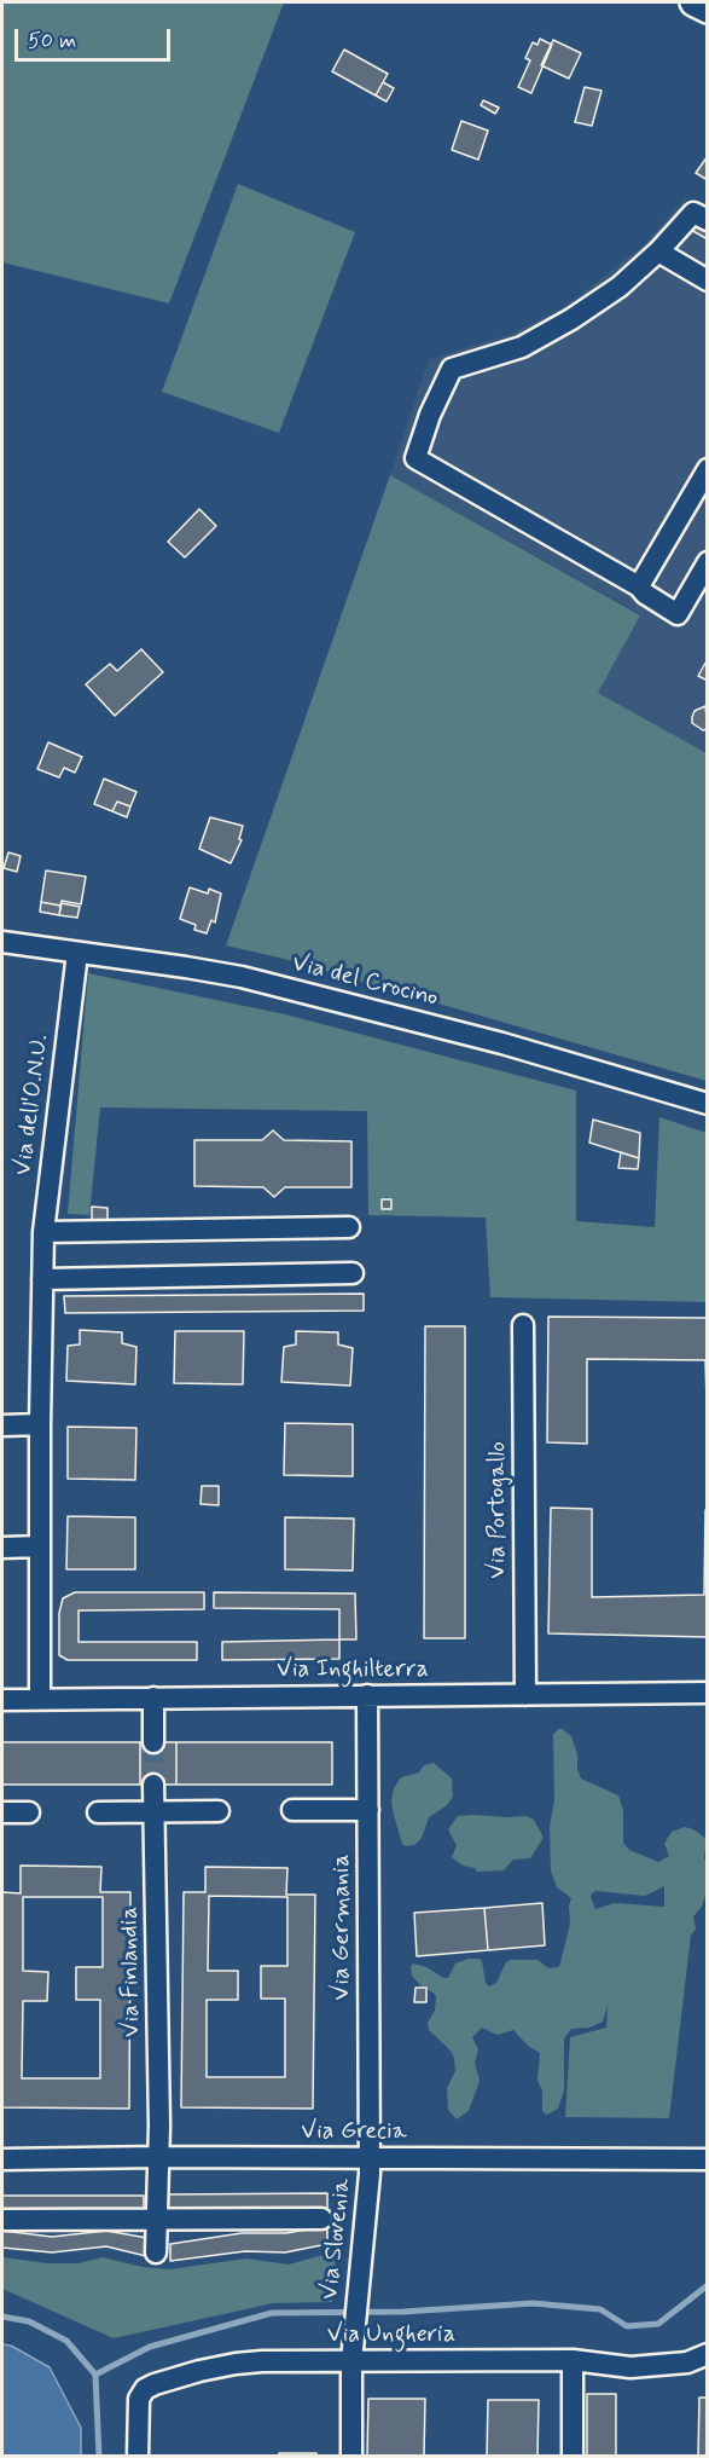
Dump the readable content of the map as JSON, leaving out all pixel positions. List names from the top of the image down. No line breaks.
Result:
{"streets":{"street":["Via del Crocino","Via dell'O.N.U.","Via Portogallo","Via Inghilterra","Via Germania","Via Finlandia","Via Grecia","Via Slovenia","Via Ungheria"]},"crossings":[["Via del Crocino","Via dell'O.N.U."],["Via dell'O.N.U.","Via Inghilterra"],["Via Portogallo","Via Inghilterra"],["Via Inghilterra","Via Germania"],["Via Germania","Via Grecia"],["Via Germania","Via Slovenia"],["Via Finlandia","Via Grecia"],["Via Grecia","Via Slovenia"],["Via Slovenia","Via Ungheria"]],"scale_bar":"50 m"}
